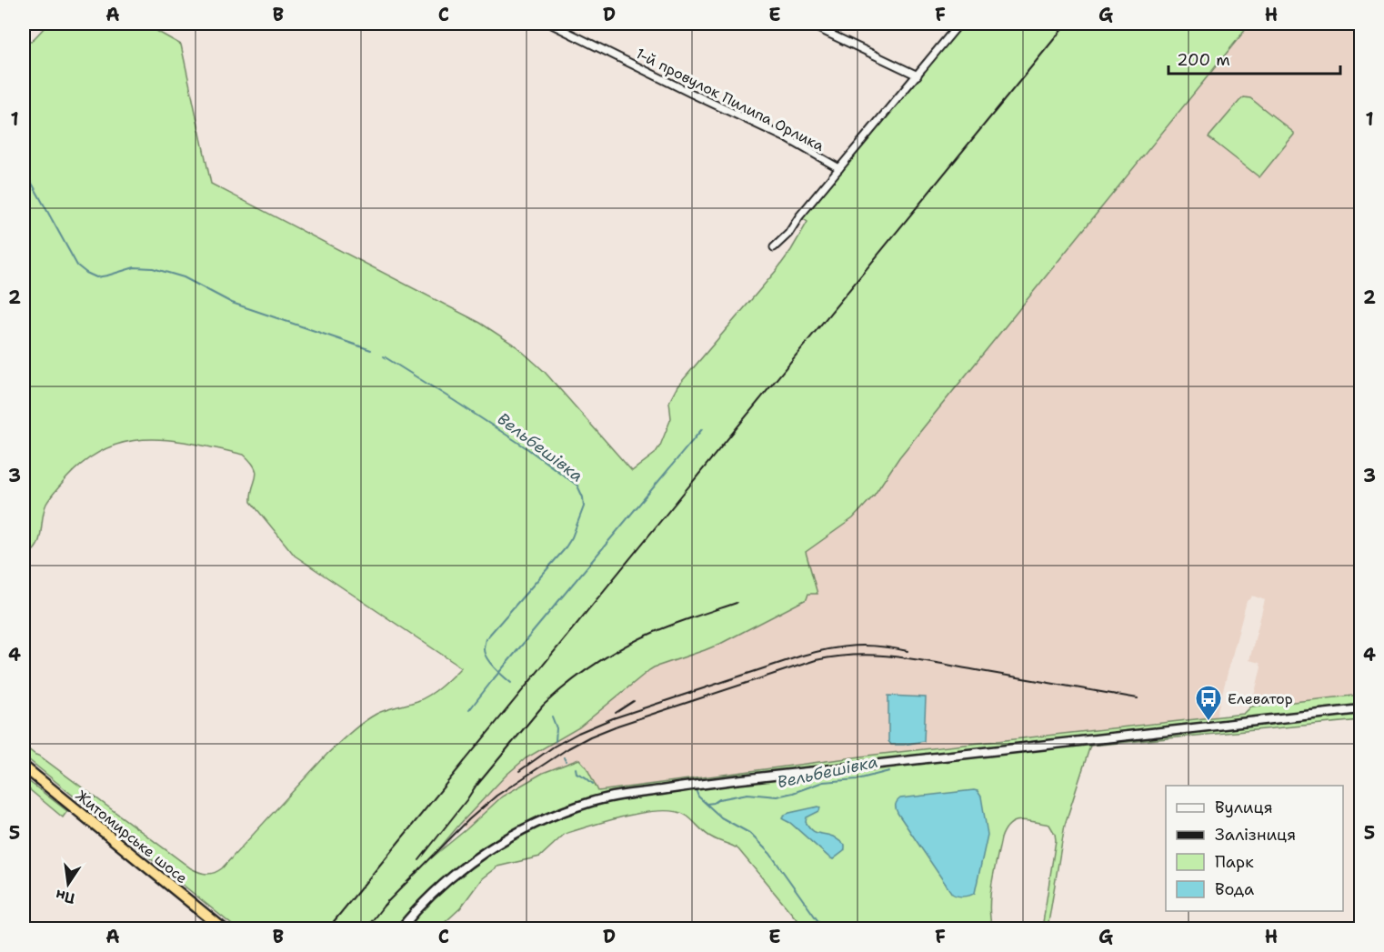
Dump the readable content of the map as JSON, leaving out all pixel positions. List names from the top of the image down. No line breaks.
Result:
{"streets":{"highway":["Житомирське шосе"],"street":["1-й провулок Пилипа Орлика"]},"water":["Вельбешівка"],"places":{"bus stop":["Елеватор"]},"legend":["Вулиця","Залізниця","Парк","Вода"],"scale_bar":"200 m","north":"bottom","grid":{"columns":["A","B","C","D","E","F","G","H"],"rows":["1","2","3","4","5"]}}
